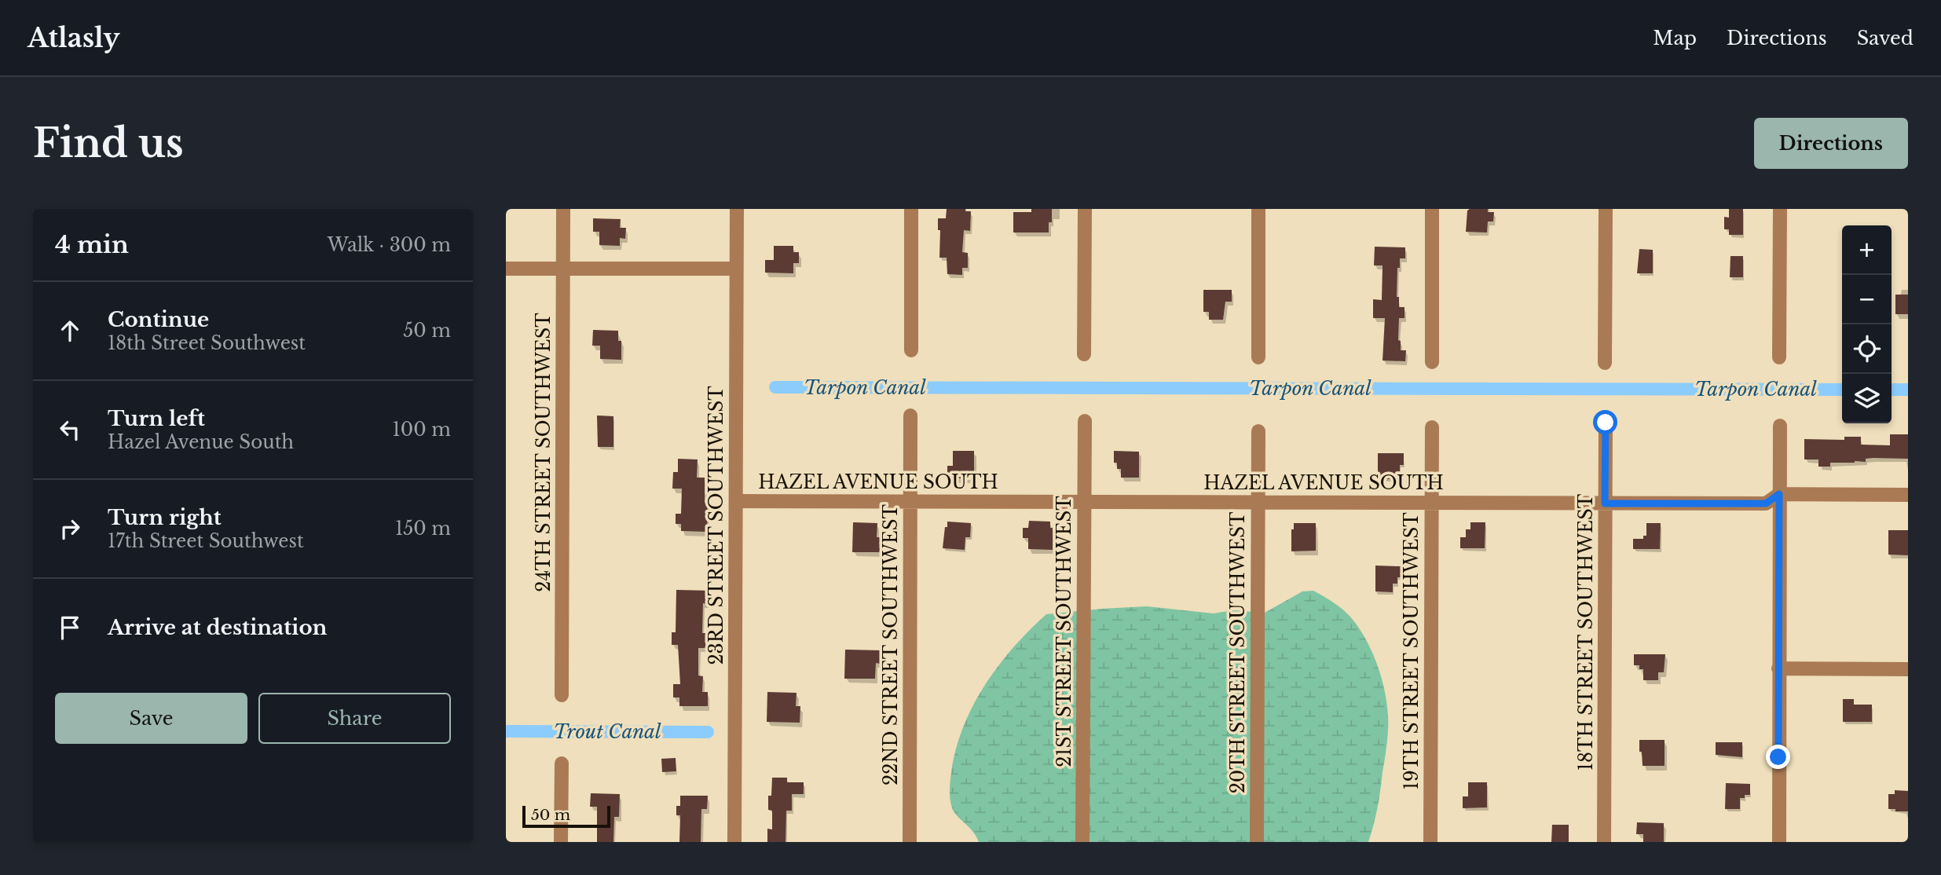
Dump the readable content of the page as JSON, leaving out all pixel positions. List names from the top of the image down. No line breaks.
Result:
{"streets":{"street":["24TH STREET SOUTHWEST","HAZEL AVENUE SOUTH","23RD STREET SOUTHWEST","21ST STREET SOUTHWEST","18TH STREET SOUTHWEST","22ND STREET SOUTHWEST","19TH STREET SOUTHWEST","20TH STREET SOUTHWEST"]},"crossings":[["HAZEL AVENUE SOUTH","23RD STREET SOUTHWEST"],["HAZEL AVENUE SOUTH","21ST STREET SOUTHWEST"],["HAZEL AVENUE SOUTH","18TH STREET SOUTHWEST"],["HAZEL AVENUE SOUTH","22ND STREET SOUTHWEST"],["HAZEL AVENUE SOUTH","19TH STREET SOUTHWEST"],["HAZEL AVENUE SOUTH","20TH STREET SOUTHWEST"]],"water":["Tarpon Canal","Trout Canal"],"scale_bar":"50 m","page":{"header":"Atlasly","nav":["Map","Directions","Saved"],"buttons":["Directions",["Save","Share"]],"title":"Find us","heading":["4 min","Walk · 300 m"],"map_buttons":["+","−"],"list":[["Continue","18th Street Southwest","50 m"],["Turn left","Hazel Avenue South","100 m"],["Turn right","17th Street Southwest","150 m"],"Arrive at destination"],"scale":"50 m"}}
